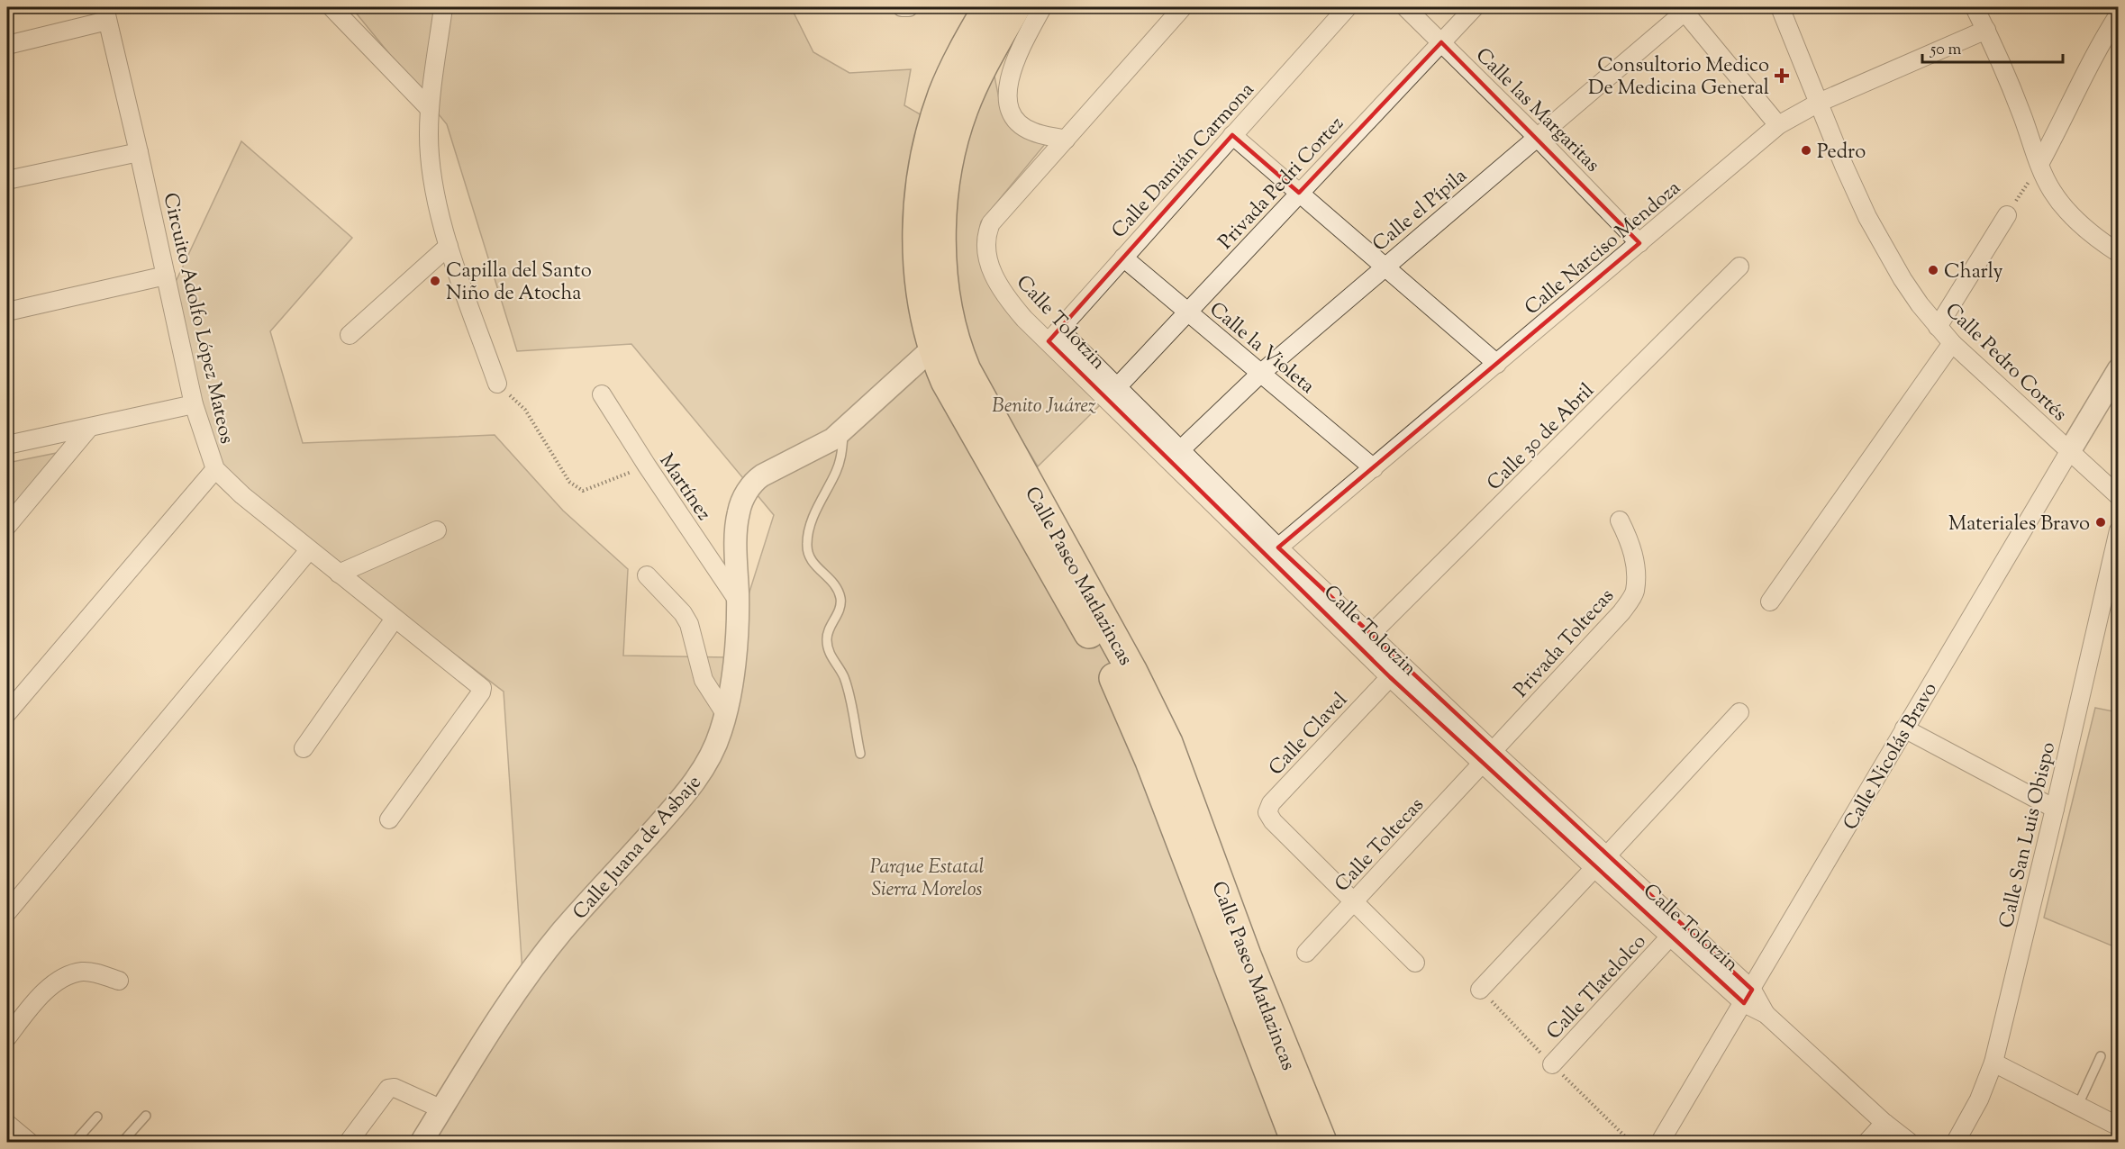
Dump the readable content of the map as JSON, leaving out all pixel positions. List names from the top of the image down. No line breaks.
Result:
{"streets":{"highway":["Calle Paseo Matlazincas"],"street":["Calle las Margaritas","Calle Damián Carmona","Privada Pedri Cortez","Calle el Pípila","Calle Narciso Mendoza","Circuito Adolfo López Mateos","Calle Tolotzin","Calle la Violeta","Calle Pedro Cortés","Calle 30 de Abril","Martínez","Privada Toltecas","Calle Clavel","Calle Nicolás Bravo","Calle San Luis Obispo","Calle Toltecas","Calle Juana de Asbaje","Calle Tlatelolco"]},"crossings":[["Calle las Margaritas","Privada Pedri Cortez"],["Calle las Margaritas","Calle el Pípila"],["Calle las Margaritas","Calle Narciso Mendoza"],["Calle Damián Carmona","Calle Tolotzin"],["Calle Damián Carmona","Calle la Violeta"],["Privada Pedri Cortez","Calle Tolotzin"],["Privada Pedri Cortez","Calle la Violeta"],["Calle el Pípila","Calle Tolotzin"],["Calle el Pípila","Calle la Violeta"],["Calle Narciso Mendoza","Calle Tolotzin"],["Calle Narciso Mendoza","Calle la Violeta"],["Calle Narciso Mendoza","Calle Pedro Cortés"],["Calle Tolotzin","Calle 30 de Abril"],["Calle Tolotzin","Privada Toltecas"],["Calle Tolotzin","Calle Clavel"],["Calle Tolotzin","Calle Nicolás Bravo"],["Calle Tolotzin","Calle Toltecas"],["Calle Tolotzin","Calle Tlatelolco"],["Calle Pedro Cortés","Calle Nicolás Bravo"],["Martínez","Calle Juana de Asbaje"],["Calle Paseo Matlazincas","Calle Juana de Asbaje"],["Privada Toltecas","Calle Toltecas"],["Calle Clavel","Calle Toltecas"]],"parks":["Benito Juárez","Parque Estatal Sierra Morelos"],"places":{"health":["Consultorio Medico De Medicina General"],"other":["Pedro","Charly","Capilla del Santo Niño de Atocha","Materiales Bravo"]},"scale_bar":"50 m"}
